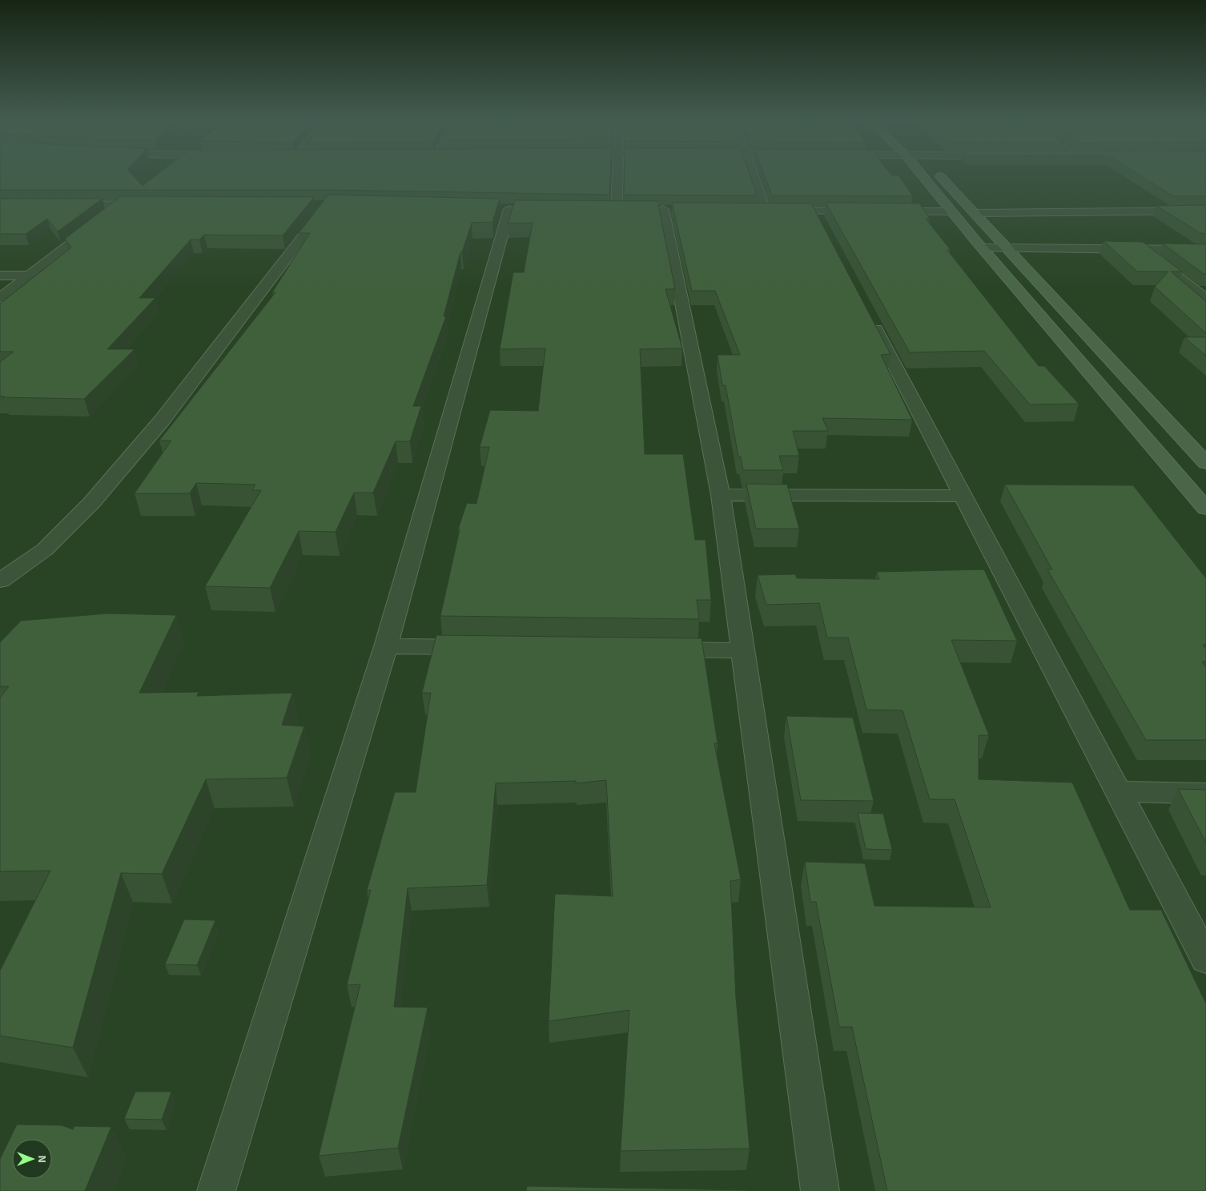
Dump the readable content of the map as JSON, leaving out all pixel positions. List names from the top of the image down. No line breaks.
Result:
{"north":"right"}
